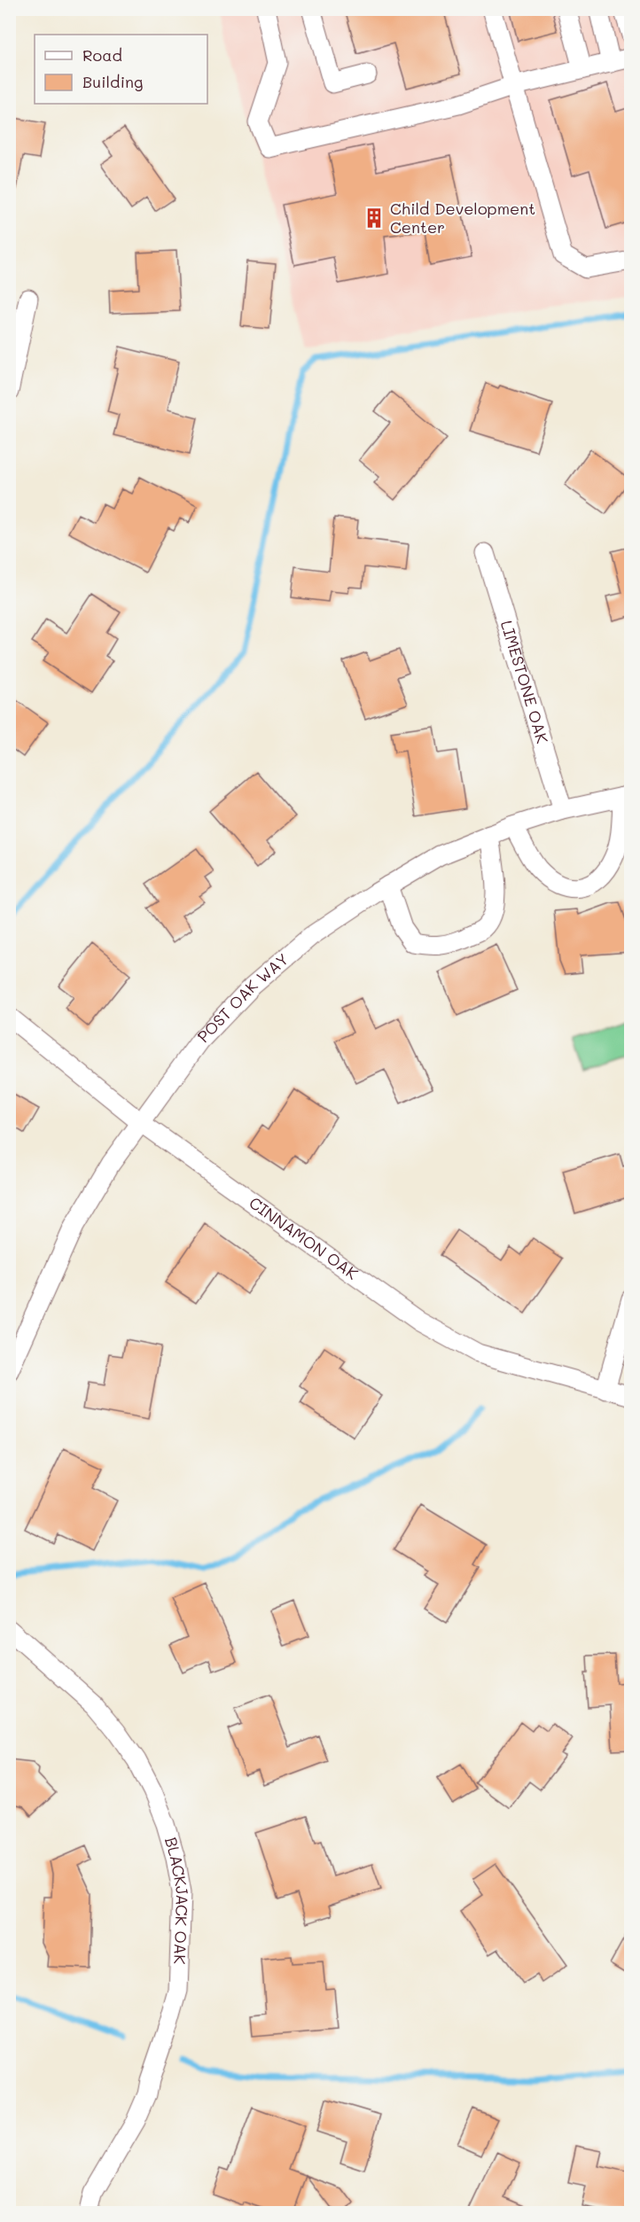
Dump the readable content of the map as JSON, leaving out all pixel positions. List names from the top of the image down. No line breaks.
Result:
{"streets":{"street":["LIMESTONE OAK","POST OAK WAY","CINNAMON OAK","BLACKJACK OAK"]},"crossings":[["LIMESTONE OAK","POST OAK WAY"],["POST OAK WAY","CINNAMON OAK"]],"places":{"building":["Child Development Center"]},"legend":["Road","Building"]}
